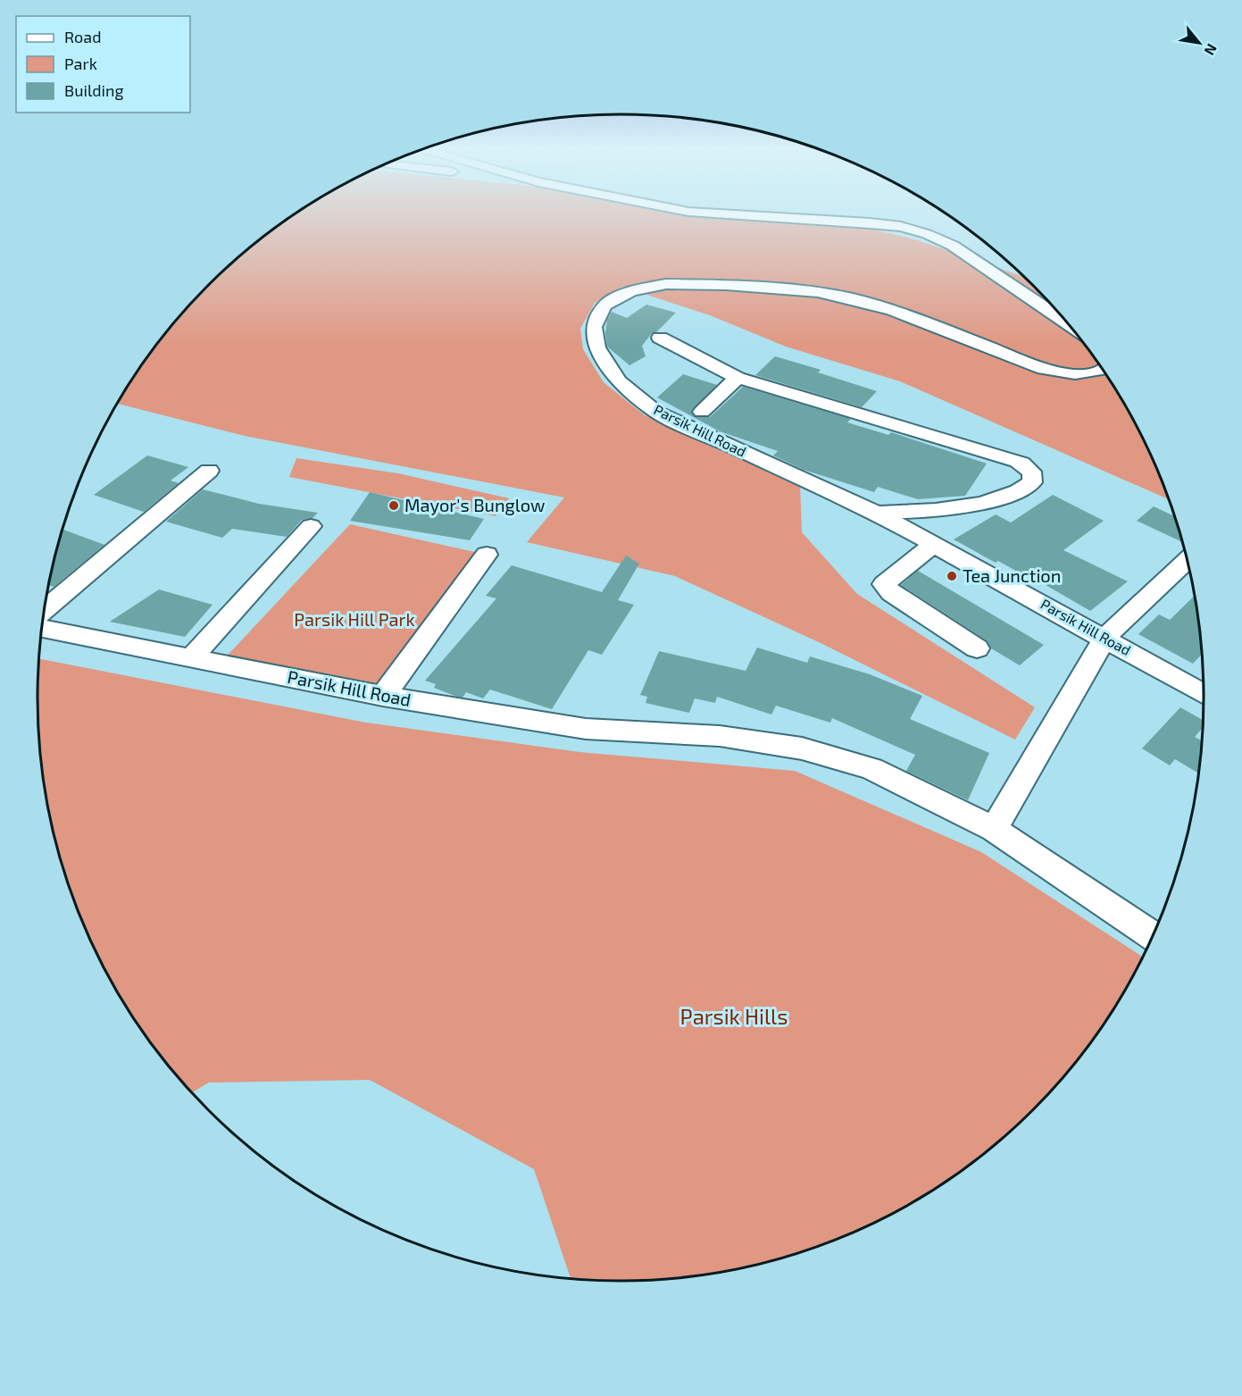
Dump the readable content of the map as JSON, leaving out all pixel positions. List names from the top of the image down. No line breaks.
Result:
{"streets":{"street":["Parsik Hill Road"]},"parks":["Parsik Hill Park","Parsik Hills"],"places":["Mayor's Bunglow","Tea Junction"],"legend":["Road","Park","Building"],"north":"bottom right"}
